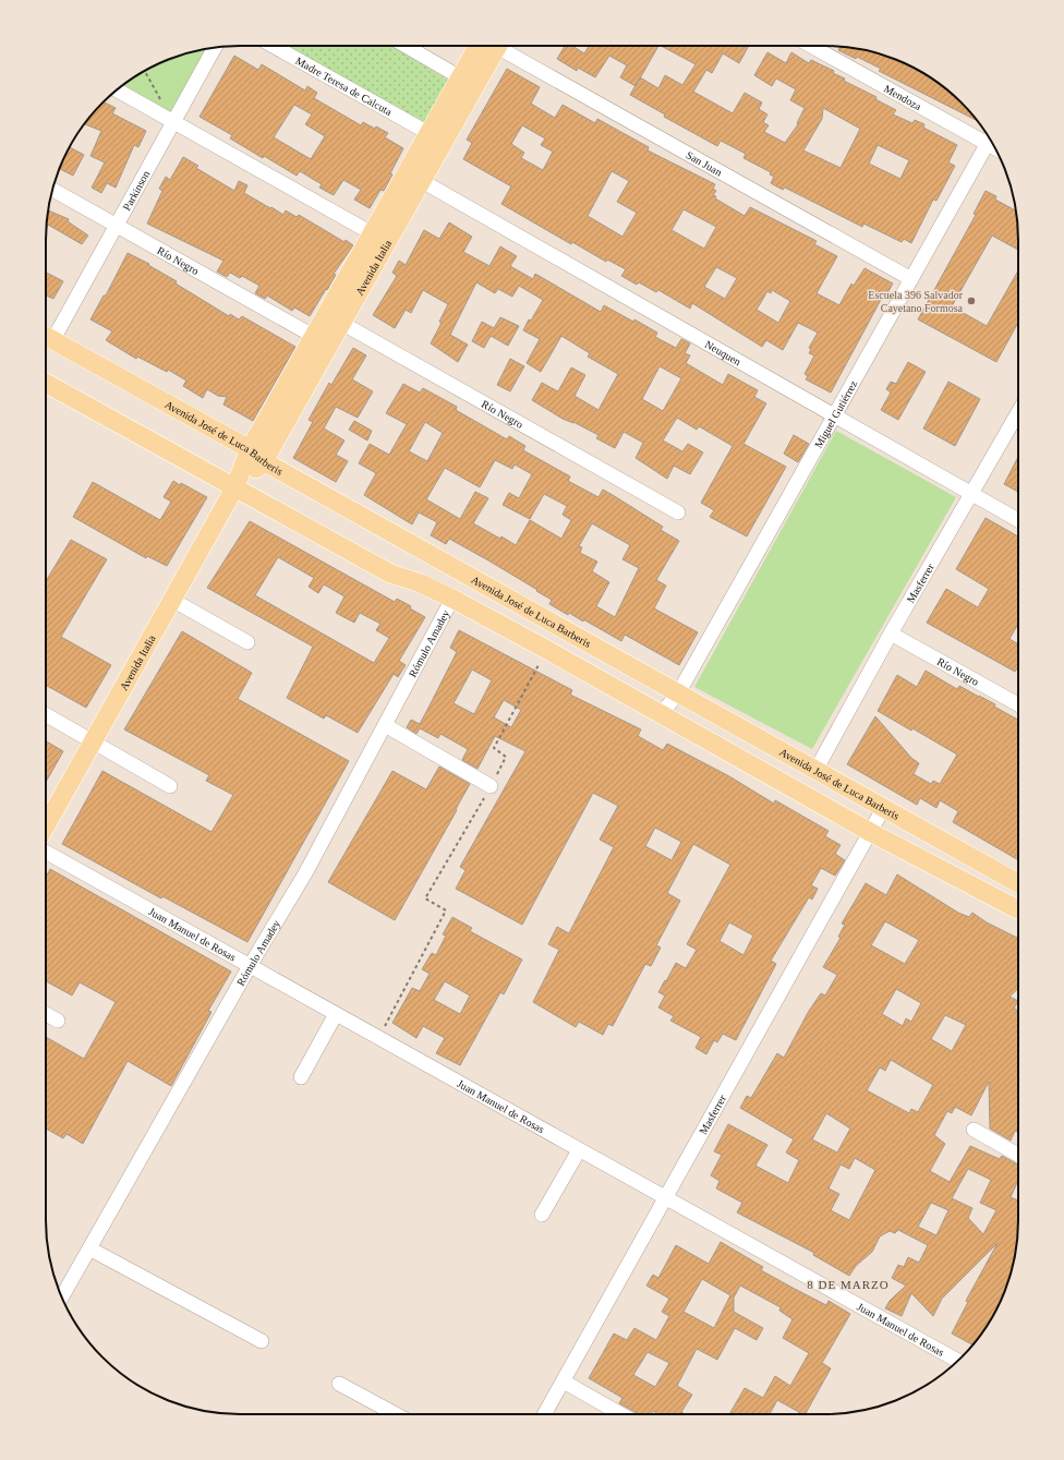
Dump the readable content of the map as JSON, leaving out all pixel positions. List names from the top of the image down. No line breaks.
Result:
{"streets":{"main road":["Avenida Italia","Avenida José de Luca Barberis"],"street":["Madre Teresa de Calcuta","Mendoza","San Juan","Parkinson","Río Negro","Neuquen","Miguel Gutiérrez","Masferrer","Rómulo Amadey","Juan Manuel de Rosas"]},"crossings":[["Madre Teresa de Calcuta","Avenida Italia"],["Mendoza","Miguel Gutiérrez"],["San Juan","Miguel Gutiérrez"],["Parkinson","Río Negro"],["Parkinson","Avenida José de Luca Barberis"],["Río Negro","Avenida Italia"],["Río Negro","Masferrer"],["Avenida Italia","Neuquen"],["Avenida Italia","Avenida José de Luca Barberis"],["Neuquen","Miguel Gutiérrez"],["Neuquen","Masferrer"],["Miguel Gutiérrez","Avenida José de Luca Barberis"],["Avenida José de Luca Barberis","Masferrer"],["Masferrer","Juan Manuel de Rosas"],["Rómulo Amadey","Juan Manuel de Rosas"]],"districts":["8 DE MARZO"],"places":["Escuela 396 Salvador Cayetano Formosa"]}
